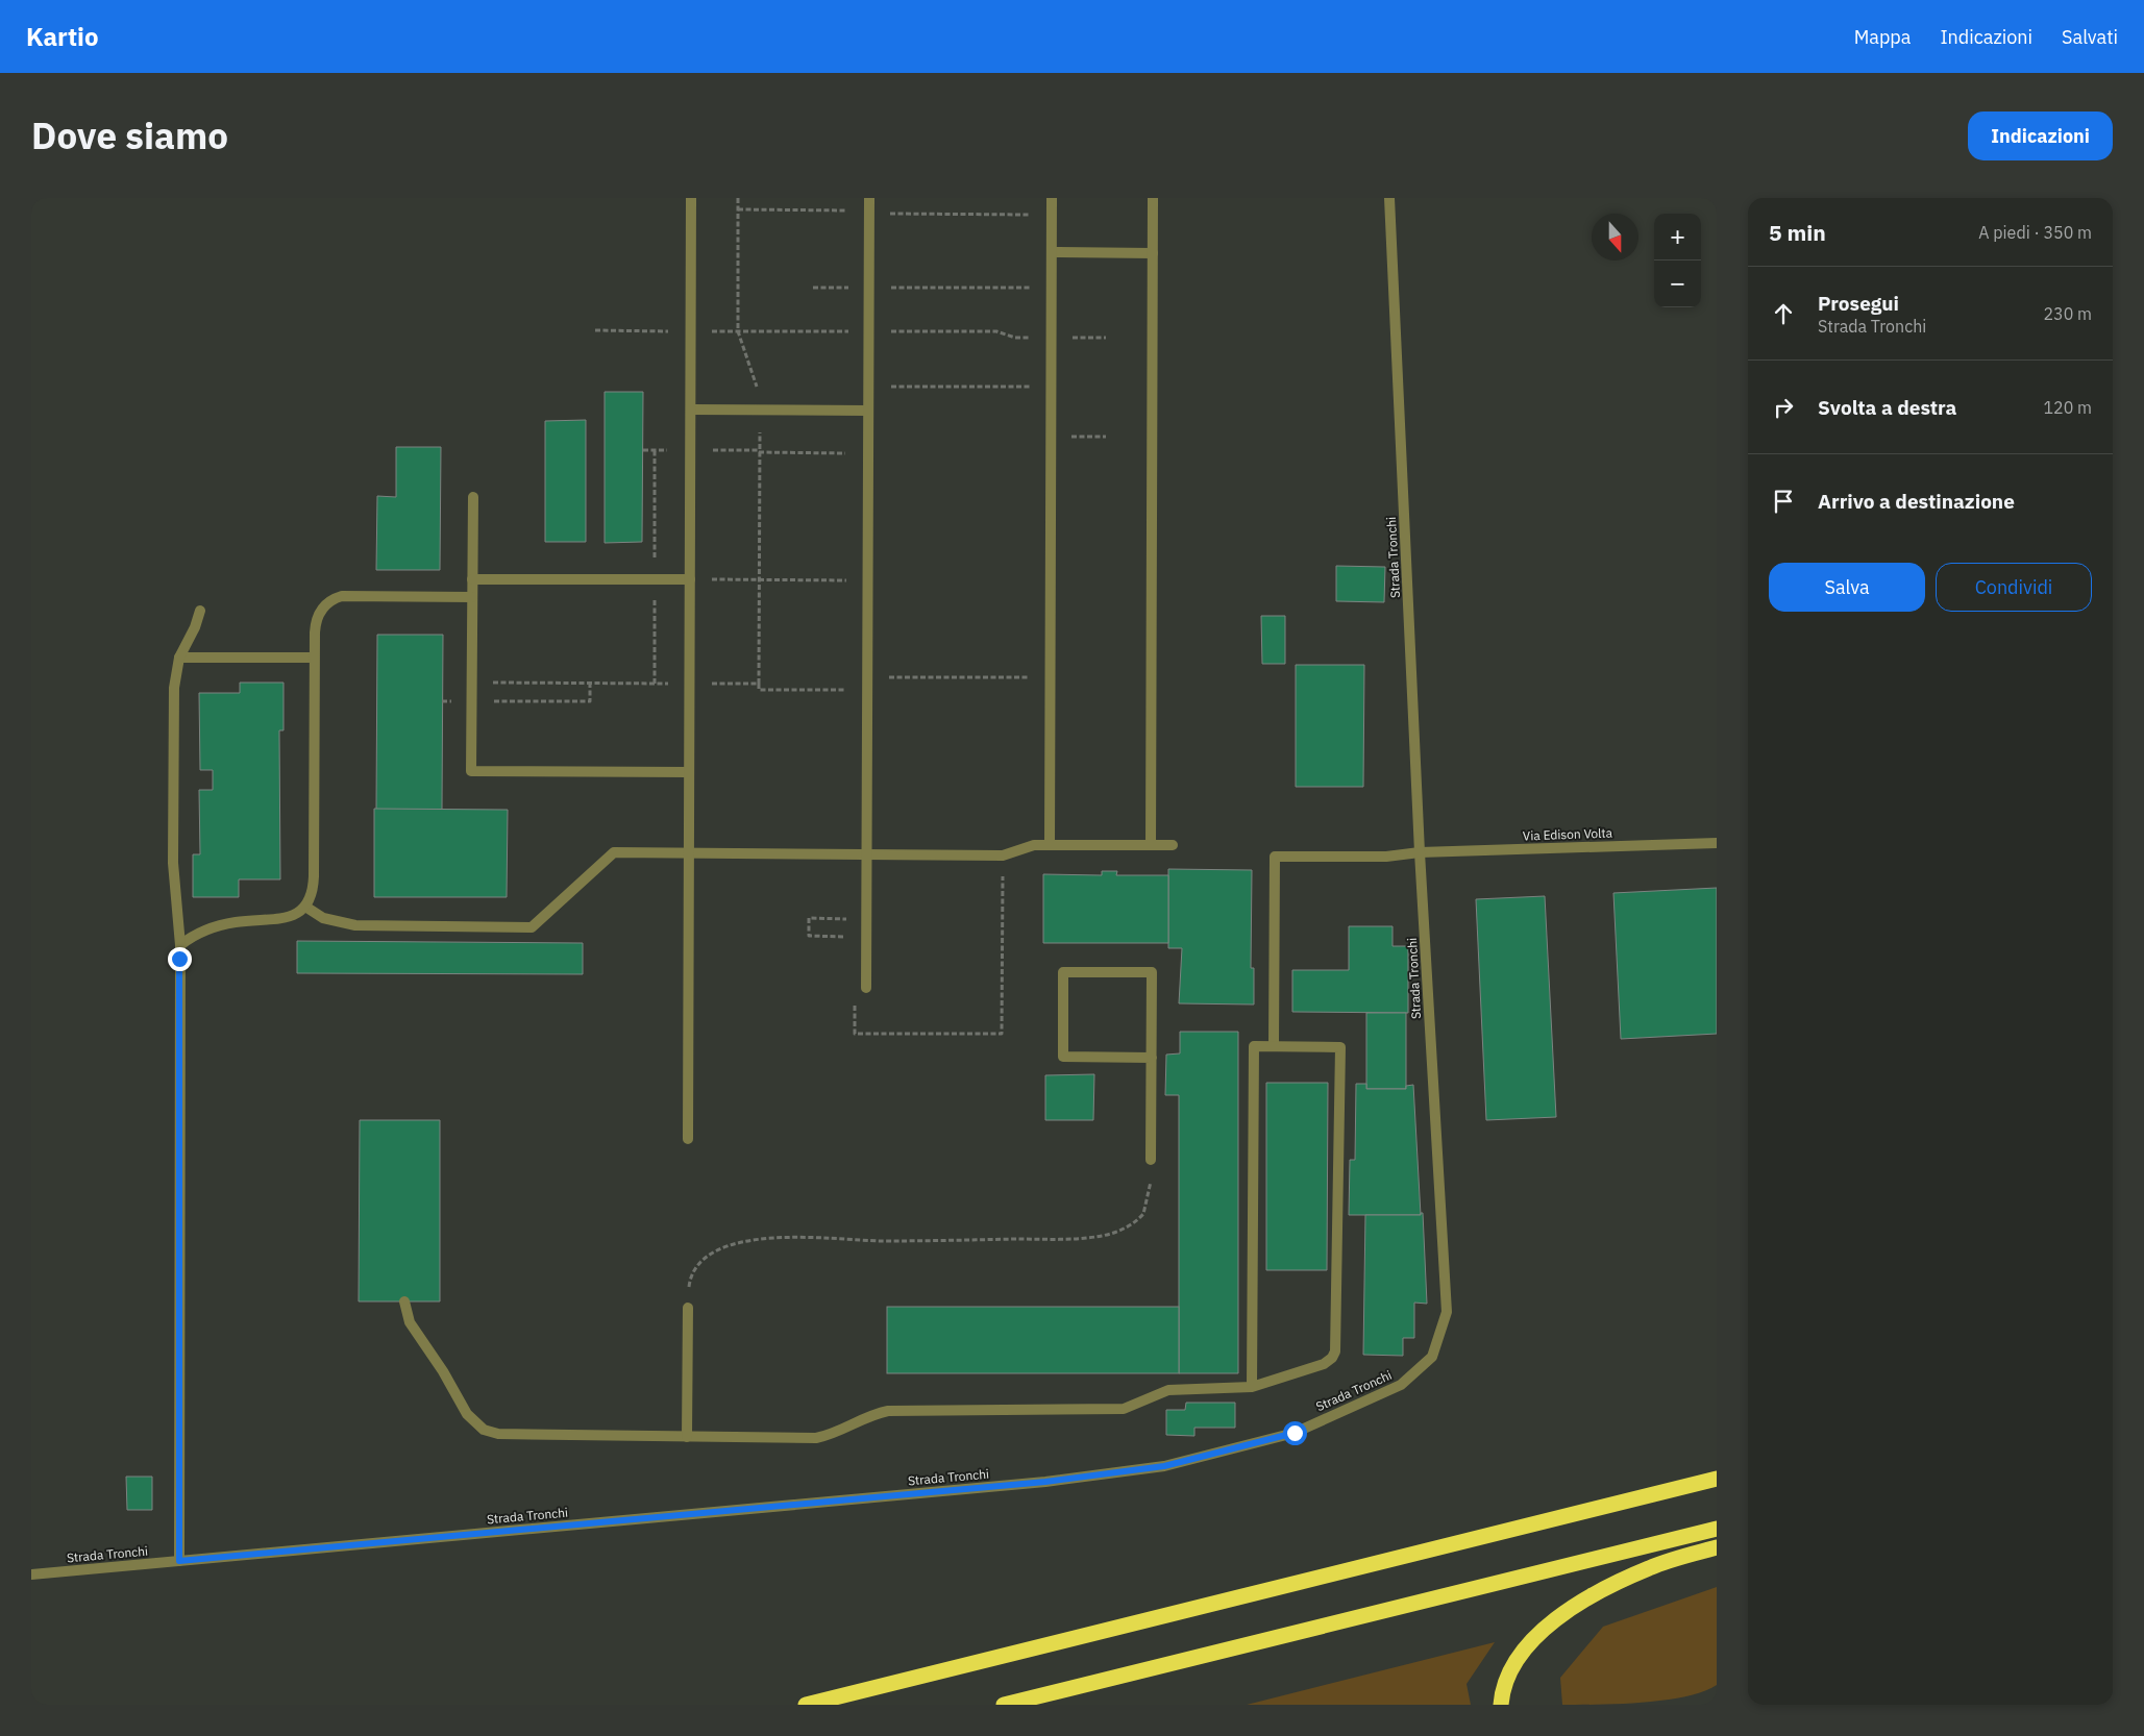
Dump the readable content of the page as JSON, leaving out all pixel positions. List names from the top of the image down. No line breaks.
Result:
{"streets":{"street":["Strada Tronchi","Via Edison Volta"]},"crossings":[["Strada Tronchi","Via Edison Volta"]],"north":"bottom","page":{"header":"Kartio","nav":["Mappa","Indicazioni","Salvati"],"title":"Dove siamo","buttons":["Indicazioni",["Salva","Condividi"]],"heading":["5 min","A piedi · 350 m"],"map_buttons":["+","−"],"list":[["Prosegui","Strada Tronchi","230 m"],["Svolta a destra","120 m"],"Arrivo a destinazione"]}}
